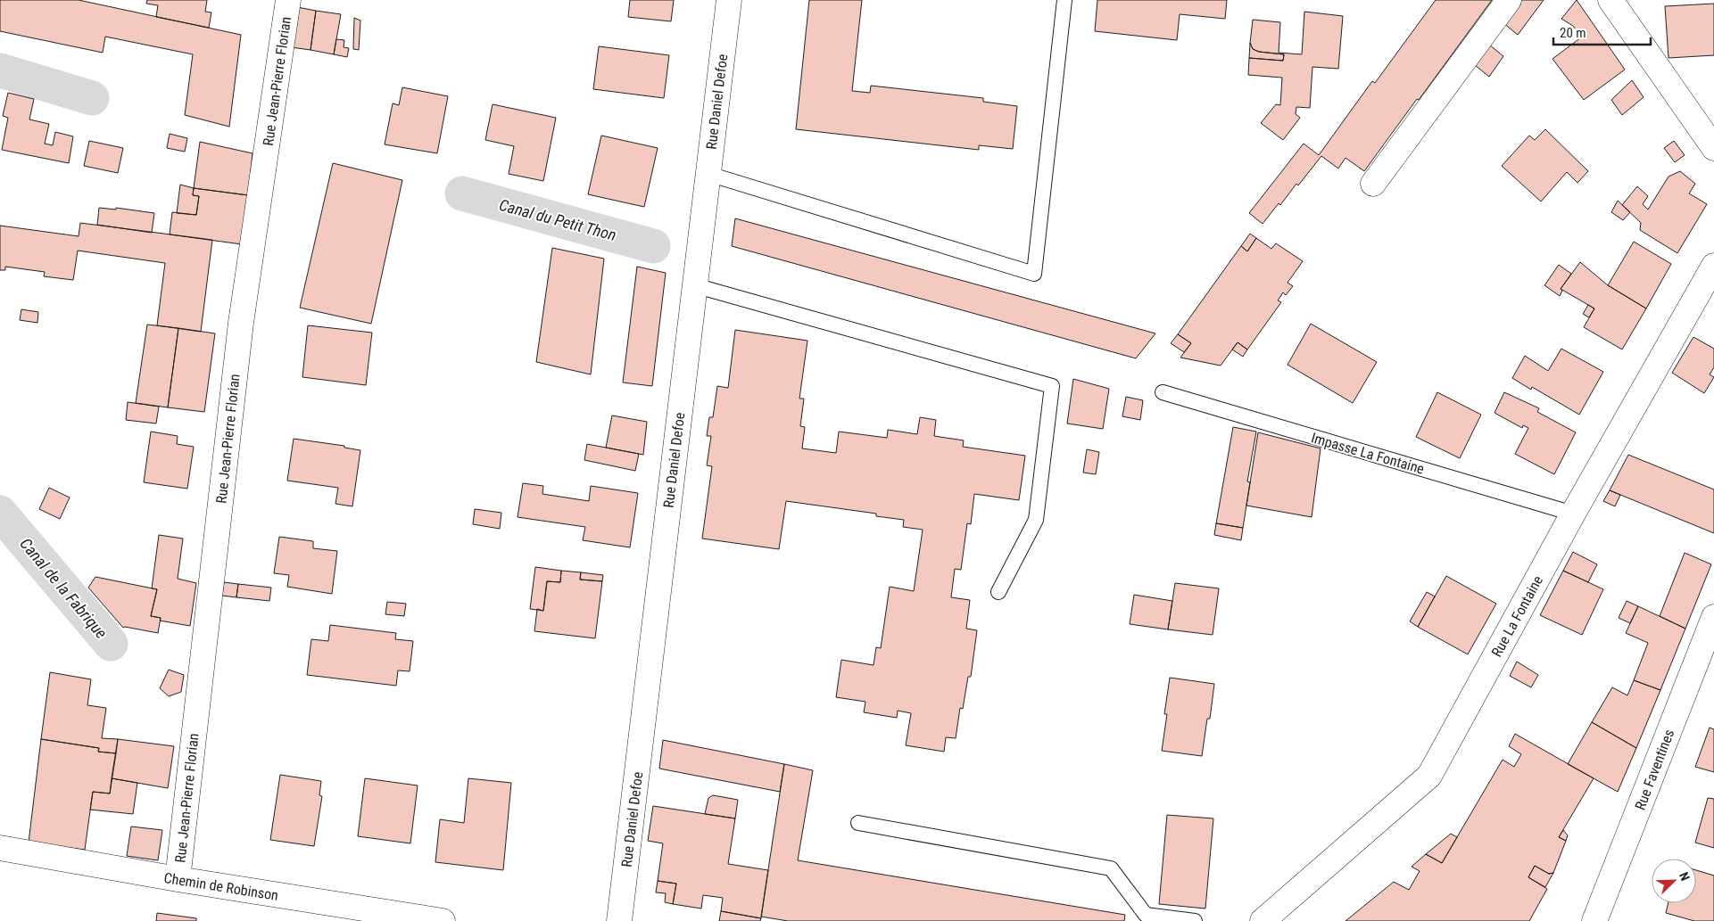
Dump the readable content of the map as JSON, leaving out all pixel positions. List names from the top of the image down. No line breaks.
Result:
{"streets":{"street":["Rue Jean-Pierre Florian","Rue Daniel Defoe","Rue La Fontaine","Rue Faventines","Chemin de Robinson"],"lane":["Impasse La Fontaine"]},"crossings":[["Rue Jean-Pierre Florian","Chemin de Robinson"],["Impasse La Fontaine","Rue La Fontaine"]],"water":["Canal du Petit Thon","Canal de la Fabrique"],"scale_bar":"20 m","north":"top right"}
